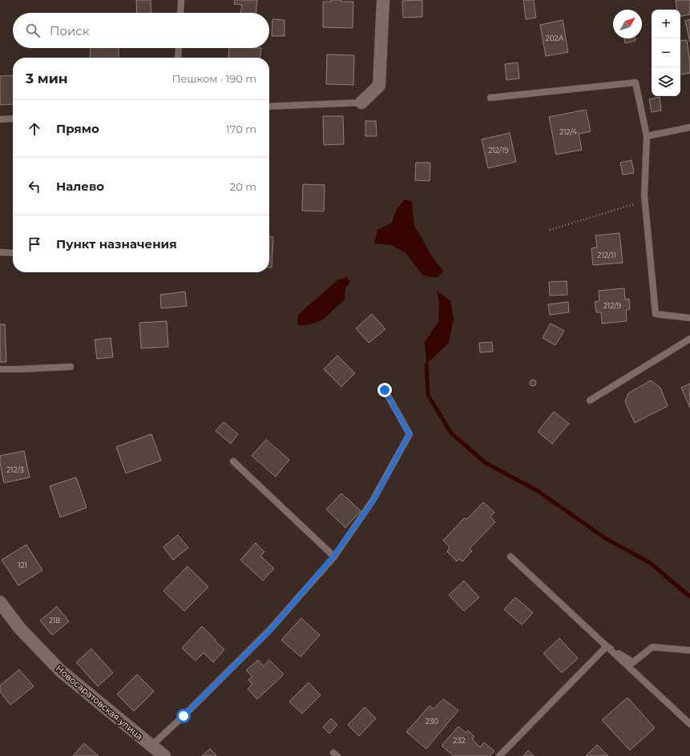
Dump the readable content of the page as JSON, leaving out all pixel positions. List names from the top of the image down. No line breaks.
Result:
{"streets":{"street":["Новосаратовская улица"]},"house_numbers":["202А","212/4","212/19","212/11","212/9","212/3","121","218","230","232"],"north":"top right","page":{"map_buttons":["+","−"],"search":"Поиск","heading":["3 мин","Пешком · 190 m"],"list":[["Прямо","170 m"],["Налево","20 m"],"Пункт назначения"]}}
